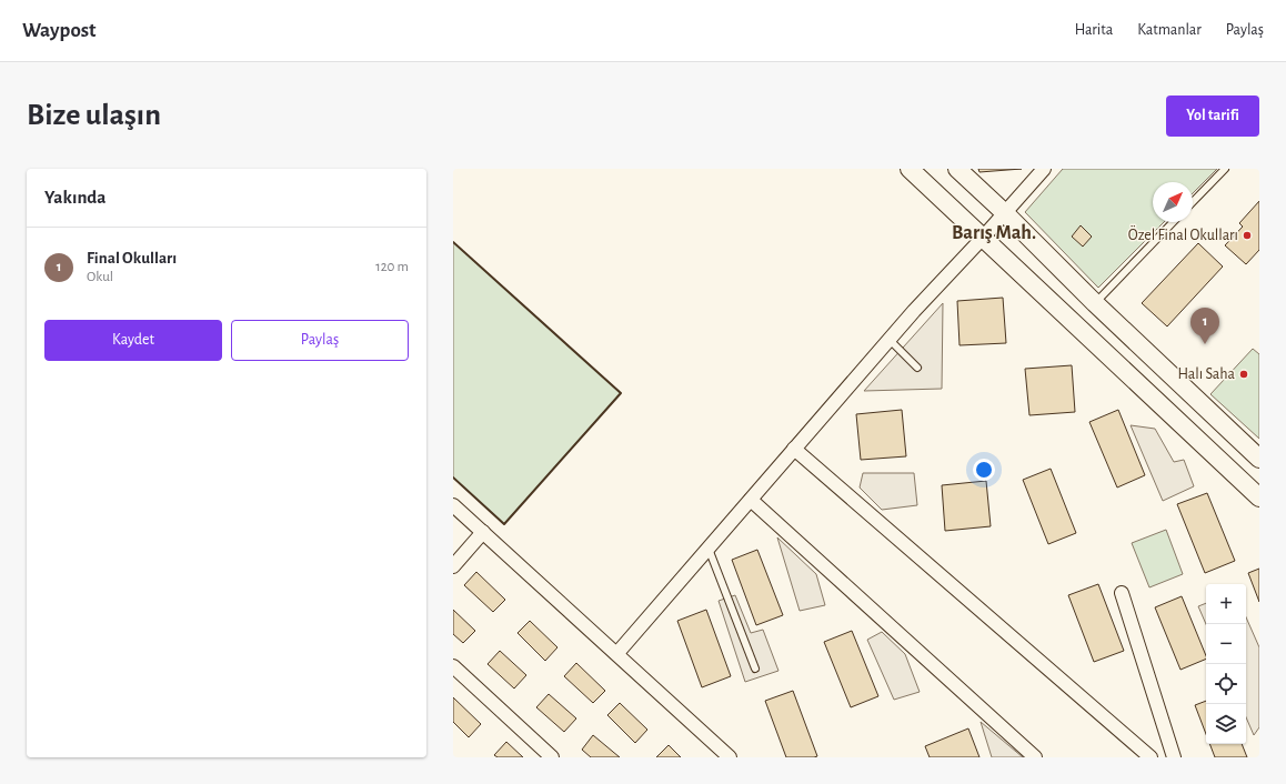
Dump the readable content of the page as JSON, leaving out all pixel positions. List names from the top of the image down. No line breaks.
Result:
{"districts":["Barış Mah."],"places":["Özel Final Okulları","Halı Saha"],"north":"top right","page":{"header":"Waypost","nav":["Harita","Katmanlar","Paylaş"],"buttons":["Yol tarifi",["Kaydet","Paylaş"]],"title":"Bize ulaşın","heading":"Yakında","list":[{"mark":"1","name":"Final Okulları","note":"Okul","value":"120 m"}],"pins":"1","map_buttons":["+","−"]}}
